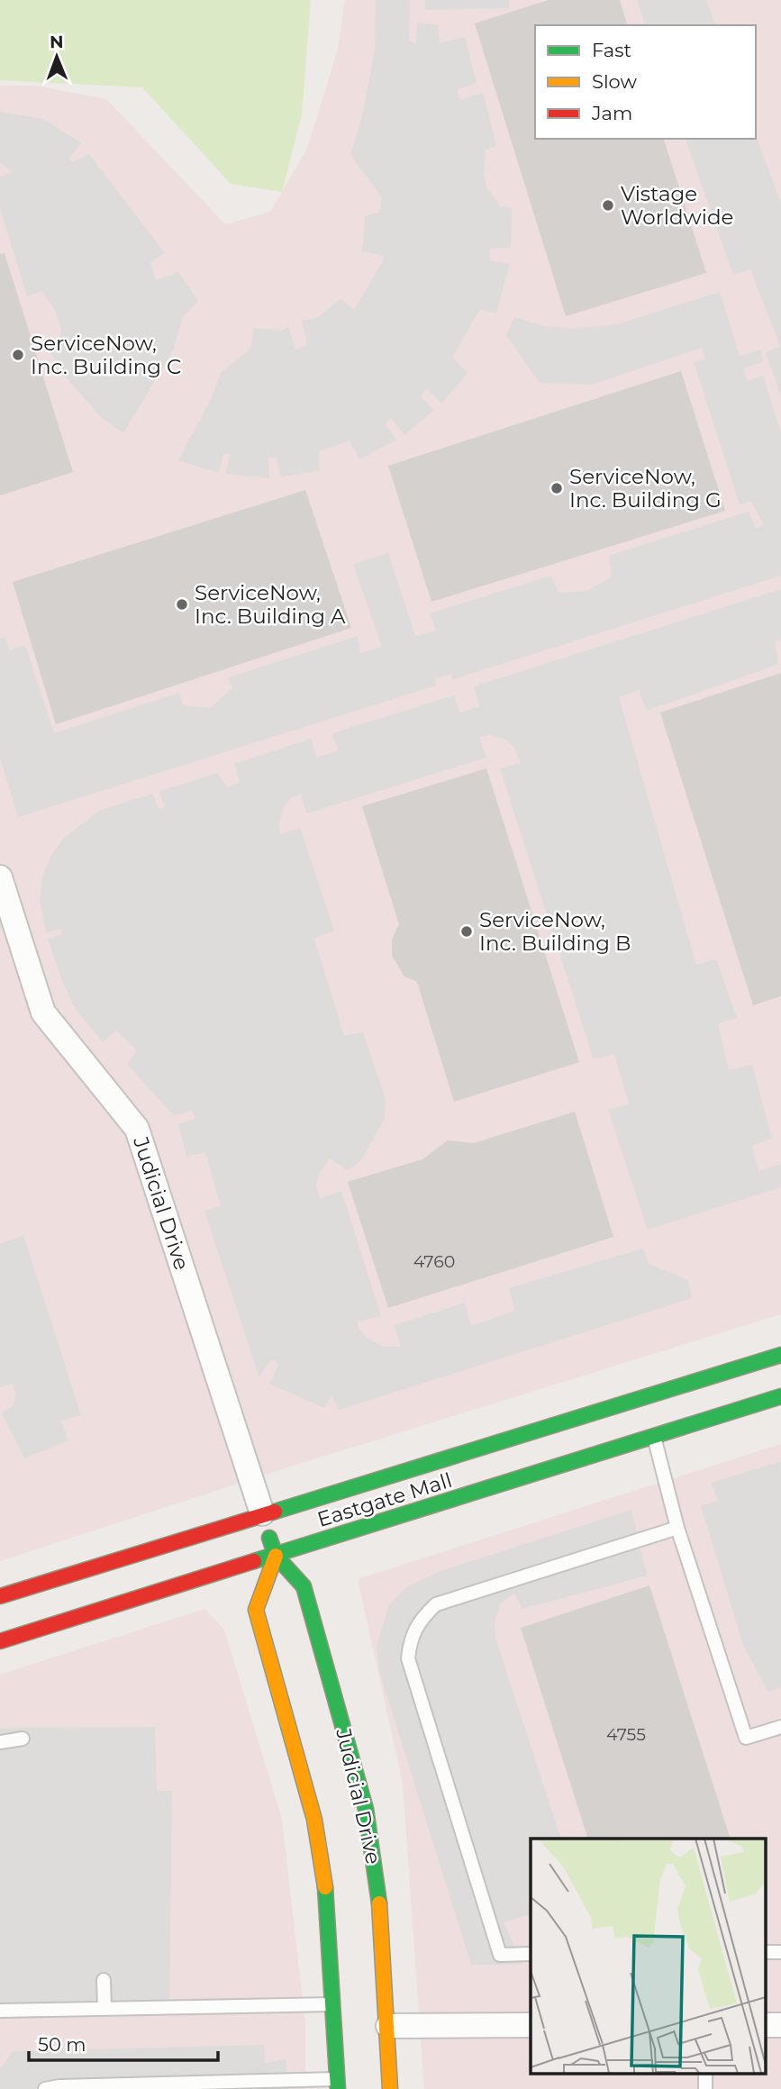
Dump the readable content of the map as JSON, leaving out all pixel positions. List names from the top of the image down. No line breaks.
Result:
{"streets":{"main road":["Judicial Drive","Eastgate Mall"]},"crossings":[["Judicial Drive","Eastgate Mall"]],"places":["Vistage Worldwide","ServiceNow, Inc. Building C","ServiceNow, Inc. Building G","ServiceNow, Inc. Building A","ServiceNow, Inc. Building B"],"house_numbers":["4760","4755"],"legend":["Fast","Slow","Jam"],"scale_bar":"50 m","north":"top"}
